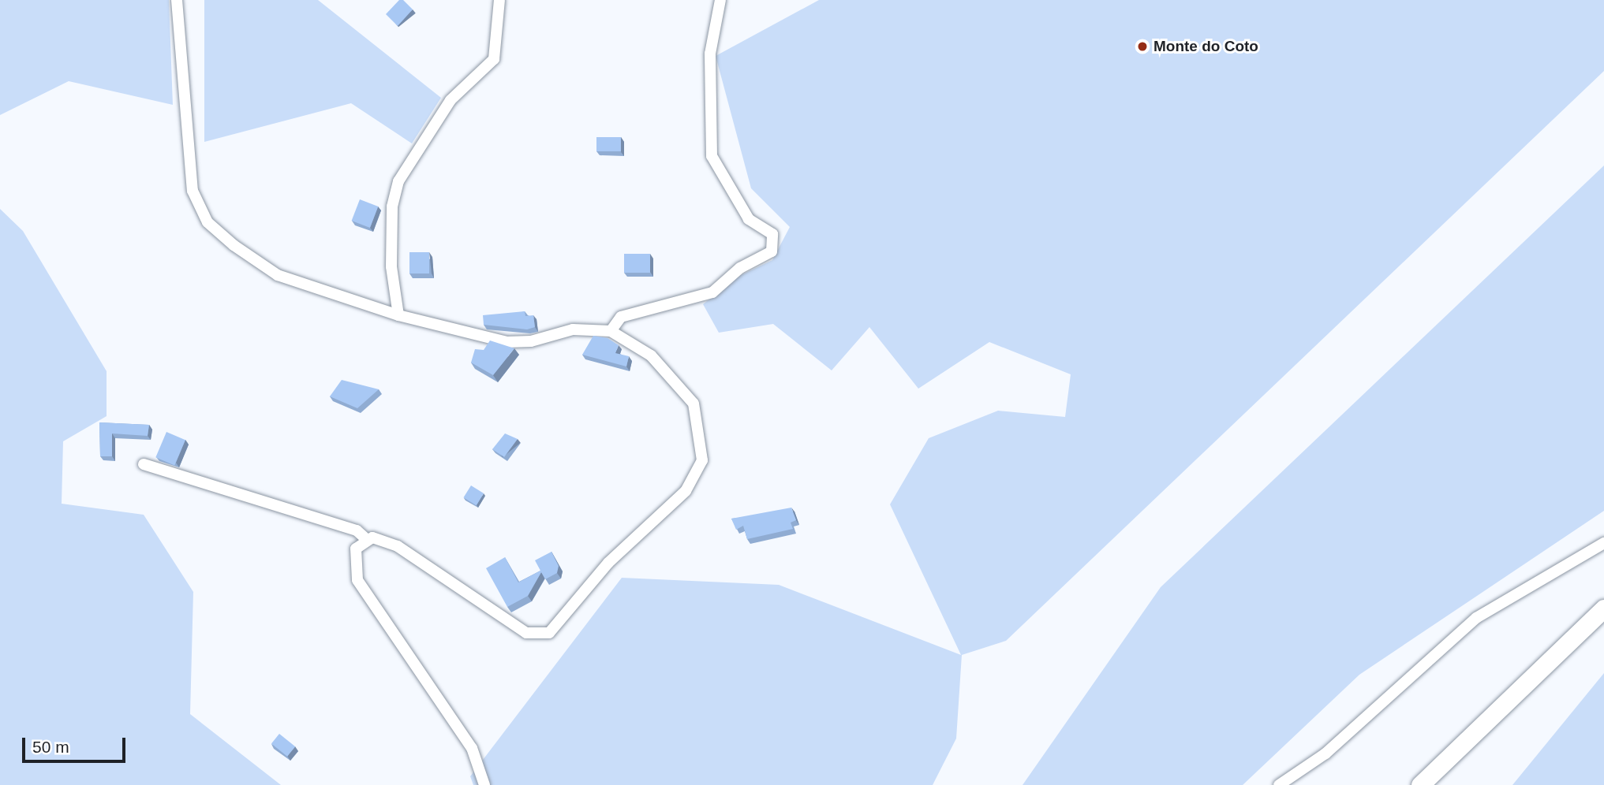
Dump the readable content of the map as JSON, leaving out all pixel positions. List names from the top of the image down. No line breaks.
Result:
{"places":["Monte do Coto"],"scale_bar":"50 m"}
